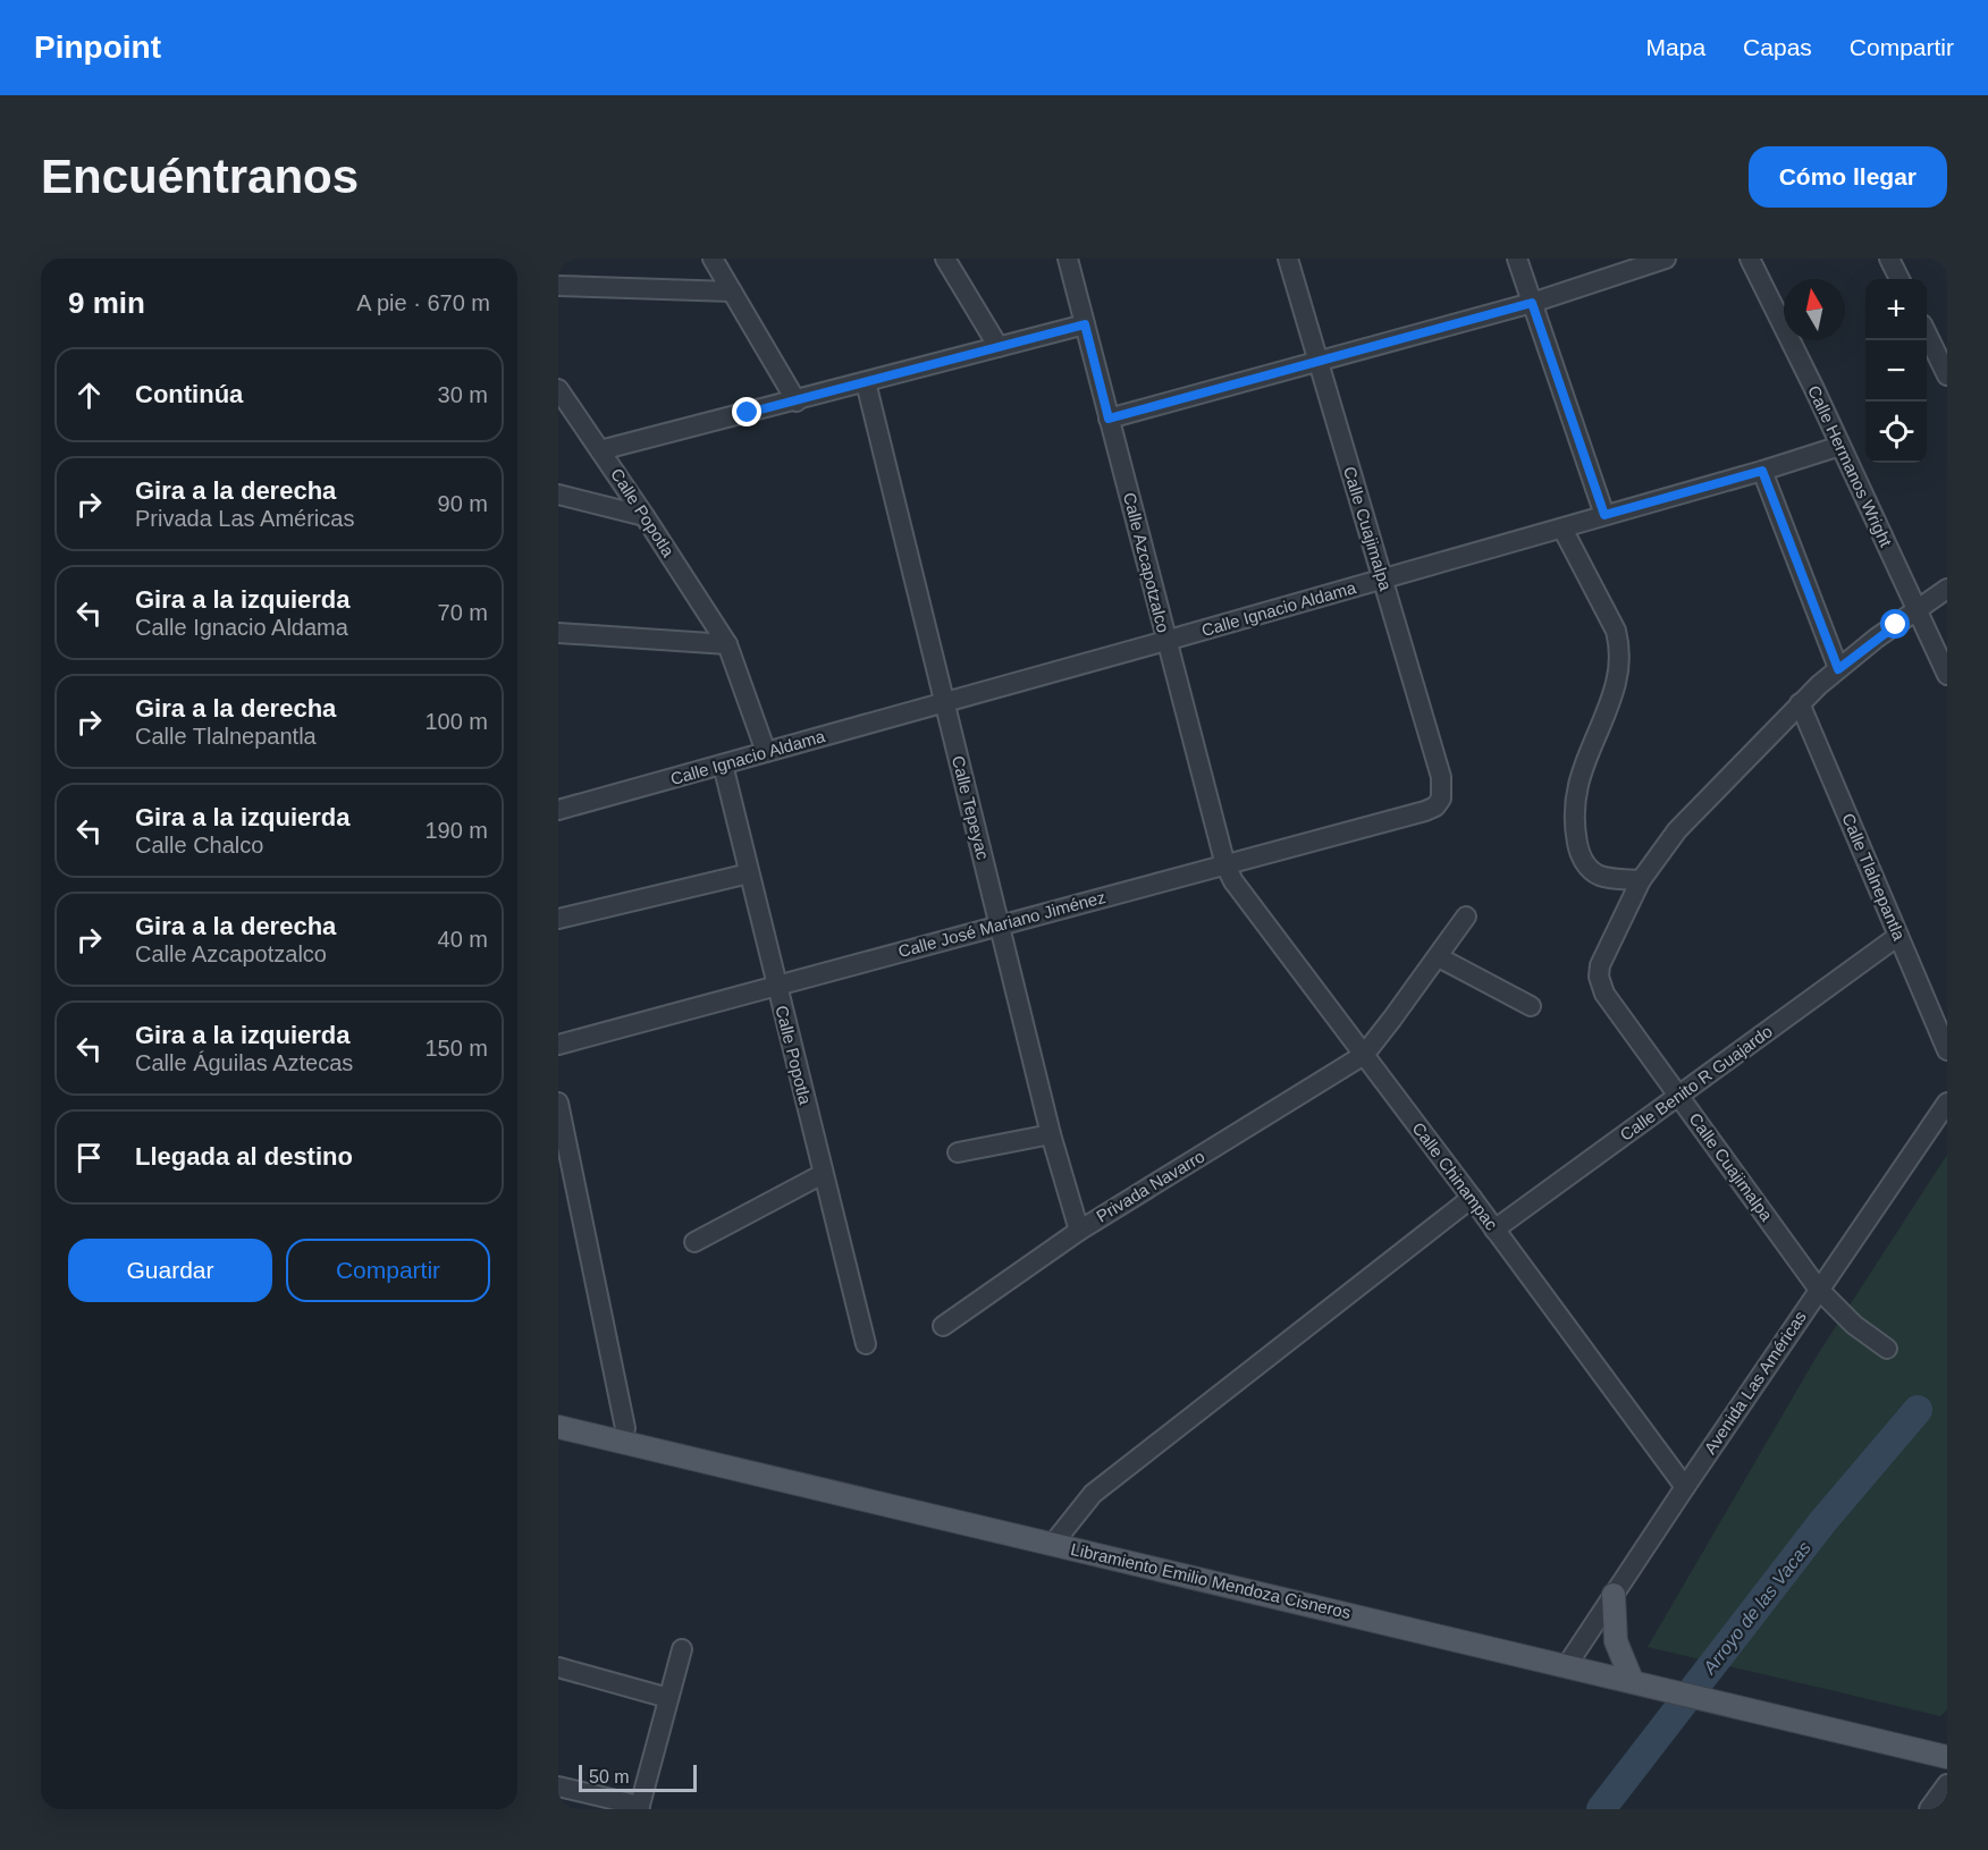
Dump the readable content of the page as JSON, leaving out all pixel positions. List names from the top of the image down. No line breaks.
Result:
{"streets":{"main road":["Libramiento Emilio Mendoza Cisneros"],"street":["Calle Hermanos Wright","Calle Popotla","Calle Cuajimalpa","Calle Azcapotzalco","Calle Ignacio Aldama","Calle Tepeyac","Calle Tlalnepantla","Calle José Mariano Jiménez","Calle Benito R Guajardo","Calle Chinampac","Privada Navarro","Avenida Las Américas"]},"crossings":[["Calle Hermanos Wright","Calle Ignacio Aldama"],["Calle Popotla","Calle Ignacio Aldama"],["Calle Popotla","Calle José Mariano Jiménez"],["Calle Cuajimalpa","Calle Ignacio Aldama"],["Calle Cuajimalpa","Calle José Mariano Jiménez"],["Calle Cuajimalpa","Calle Benito R Guajardo"],["Calle Cuajimalpa","Avenida Las Américas"],["Calle Azcapotzalco","Calle Ignacio Aldama"],["Calle Azcapotzalco","Calle José Mariano Jiménez"],["Calle Azcapotzalco","Calle Chinampac"],["Calle Ignacio Aldama","Calle Tepeyac"],["Calle Tepeyac","Calle José Mariano Jiménez"],["Calle Tepeyac","Privada Navarro"],["Calle Tlalnepantla","Calle Benito R Guajardo"],["Calle José Mariano Jiménez","Calle Chinampac"],["Calle Benito R Guajardo","Calle Chinampac"],["Calle Chinampac","Privada Navarro"],["Calle Chinampac","Avenida Las Américas"],["Avenida Las Américas","Libramiento Emilio Mendoza Cisneros"]],"water":["Arroyo de las Vacas"],"scale_bar":"50 m","north":"top","page":{"header":"Pinpoint","nav":["Mapa","Capas","Compartir"],"buttons":["Cómo llegar",["Guardar","Compartir"]],"title":"Encuéntranos","heading":["9 min","A pie · 670 m"],"map_buttons":["+","−"],"list":[["Continúa","30 m"],["Gira a la derecha","Privada Las Américas","90 m"],["Gira a la izquierda","Calle Ignacio Aldama","70 m"],["Gira a la derecha","Calle Tlalnepantla","100 m"],["Gira a la izquierda","Calle Chalco","190 m"],["Gira a la derecha","Calle Azcapotzalco","40 m"],["Gira a la izquierda","Calle Águilas Aztecas","150 m"],"Llegada al destino"],"scale":"50 m"}}
